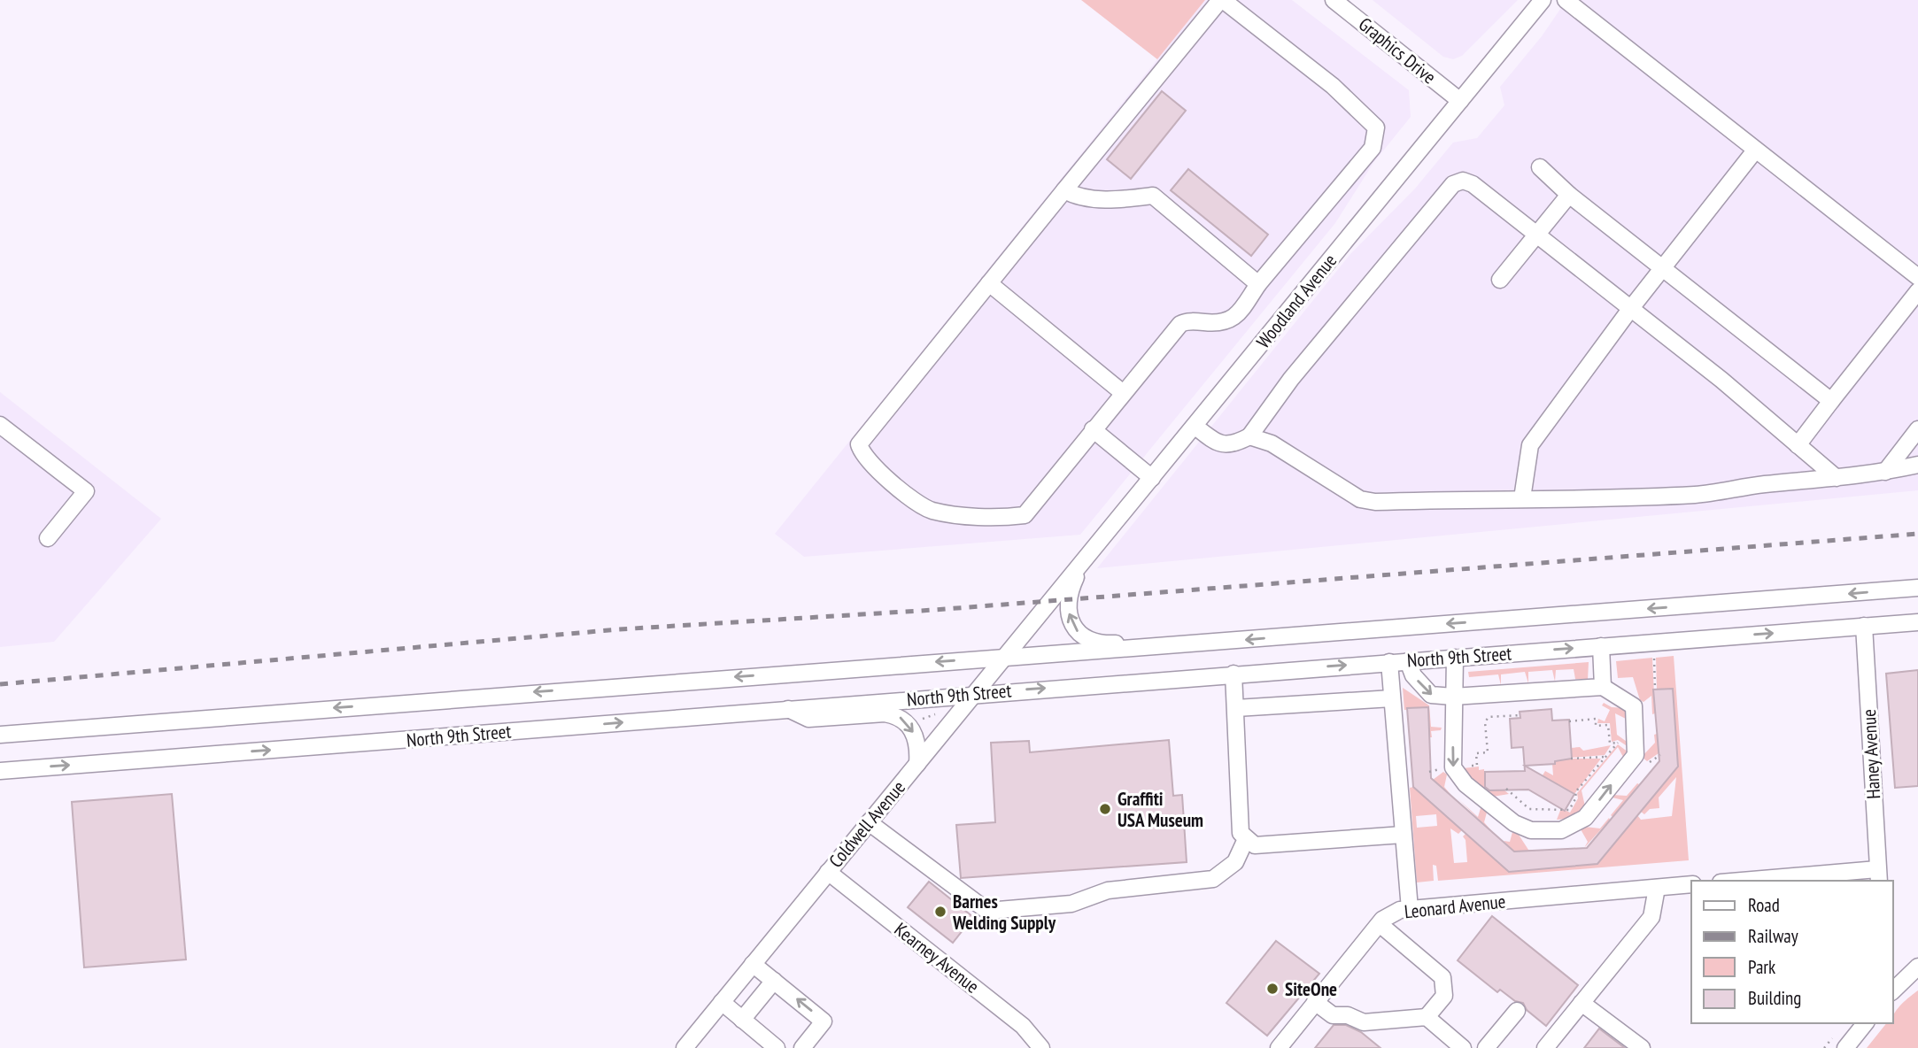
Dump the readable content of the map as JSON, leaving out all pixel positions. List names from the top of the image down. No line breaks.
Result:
{"streets":{"street":["Graphics Drive","Woodland Avenue","North 9th Street","Haney Avenue","Coldwell Avenue","Leonard Avenue","Kearney Avenue"]},"crossings":[["Graphics Drive","Woodland Avenue"],["Woodland Avenue","Coldwell Avenue"],["North 9th Street","Haney Avenue"],["North 9th Street","Coldwell Avenue"],["Coldwell Avenue","Kearney Avenue"]],"places":["Graffiti USA Museum","Barnes Welding Supply","SiteOne"],"legend":["Road","Railway","Park","Building"]}
